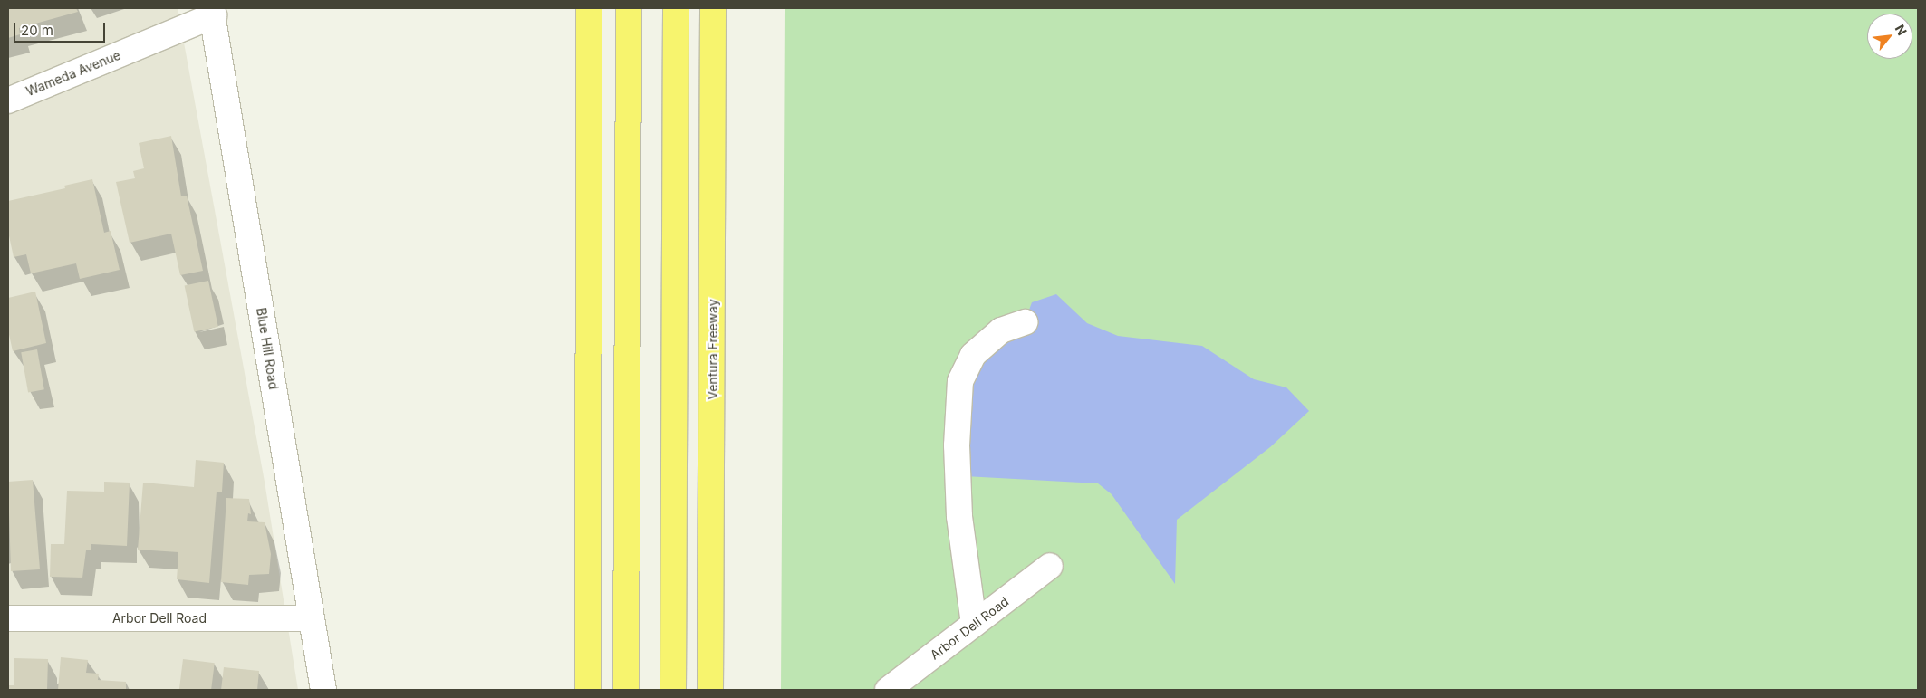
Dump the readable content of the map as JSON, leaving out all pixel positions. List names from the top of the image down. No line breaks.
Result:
{"streets":{"highway":["Ventura Freeway"],"street":["Wameda Avenue","Blue Hill Road","Arbor Dell Road"]},"crossings":[["Wameda Avenue","Blue Hill Road"],["Blue Hill Road","Arbor Dell Road"]],"scale_bar":"20 m","north":"top right"}
